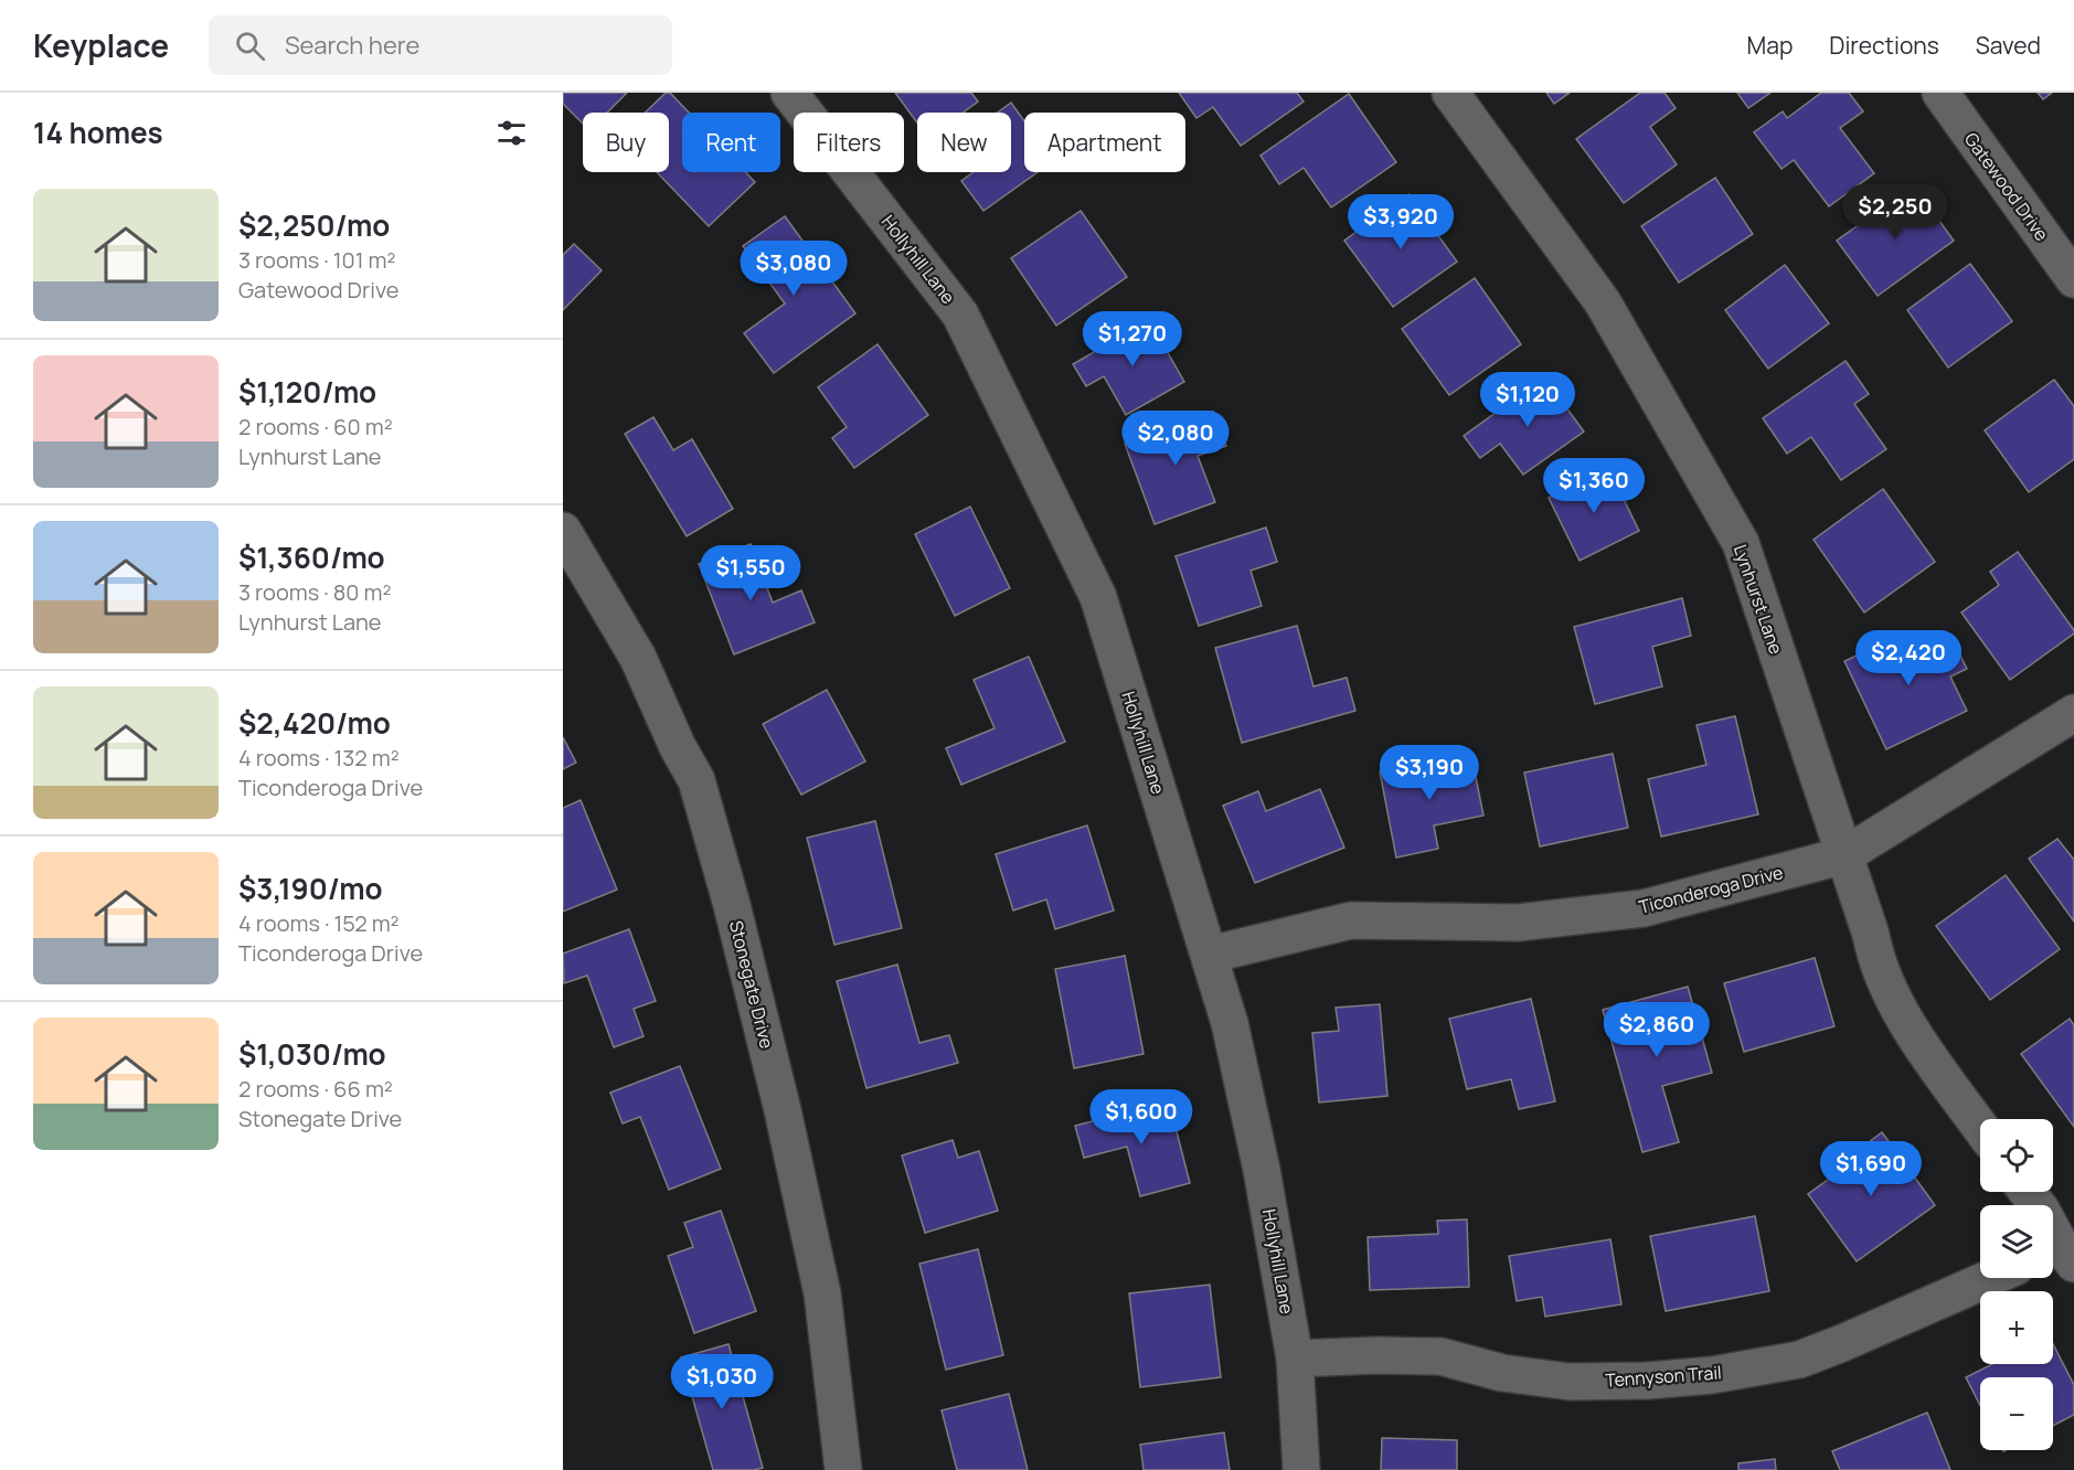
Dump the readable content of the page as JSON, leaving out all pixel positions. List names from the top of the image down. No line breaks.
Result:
{"streets":{"street":["Gatewood Drive","Hollyhill Lane","Lynhurst Lane","Ticonderoga Drive","Stonegate Drive","Tennyson Trail"]},"crossings":[["Hollyhill Lane","Ticonderoga Drive"],["Hollyhill Lane","Tennyson Trail"],["Lynhurst Lane","Ticonderoga Drive"]],"page":{"header":"Keyplace","search":"Search here","nav":["Map","Directions","Saved"],"heading":"14 homes","chip":["Buy","Rent","Filters","New","Apartment"],"list":[{"name":"$2,250/mo","note":"3 rooms · 101 m² · Gatewood Drive"},{"name":"$1,120/mo","note":"2 rooms · 60 m² · Lynhurst Lane"},{"name":"$1,360/mo","note":"3 rooms · 80 m² · Lynhurst Lane"},{"name":"$2,420/mo","note":"4 rooms · 132 m² · Ticonderoga Drive"},{"name":"$3,190/mo","note":"4 rooms · 152 m² · Ticonderoga Drive"},{"name":"$1,030/mo","note":"2 rooms · 66 m² · Stonegate Drive"}],"price":["$2,250","$3,920","$3,080","$1,270","$1,120","$2,080","$1,360","$1,550","$2,420","$3,190","$2,860","$1,600","$1,690","$1,030"],"map_buttons":["+","−"]}}
